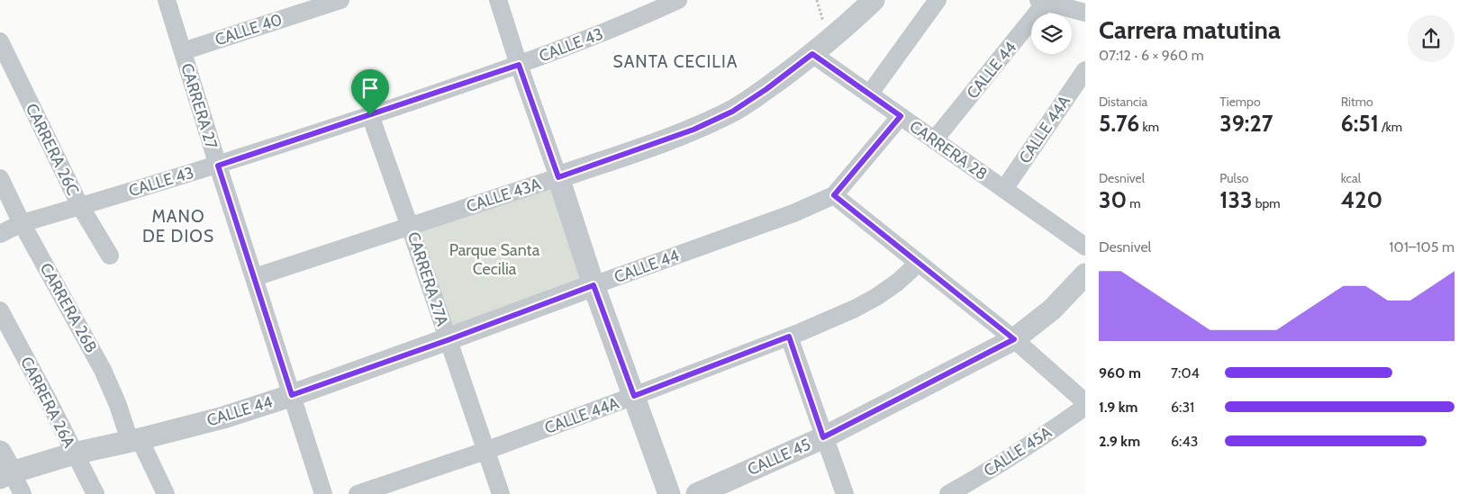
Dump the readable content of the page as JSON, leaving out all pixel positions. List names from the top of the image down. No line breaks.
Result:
{"streets":{"street":["CALLE 40","CALLE 43","CALLE 44","CARRERA 27","CALLE 44A","CARRERA 26C","CARRERA 28","CALLE 43A","CARRERA 27A","CARRERA 26B","CARRERA 26A","CALLE 45A","CALLE 45"]},"crossings":[["CALLE 40","CARRERA 27"],["CALLE 43","CARRERA 27"],["CALLE 43","CARRERA 26C"],["CALLE 43","CARRERA 27A"],["CALLE 43","CARRERA 26B"],["CALLE 44","CARRERA 27"],["CALLE 44","CARRERA 28"],["CALLE 44","CARRERA 27A"],["CALLE 44","CARRERA 26B"],["CALLE 44","CARRERA 26A"],["CARRERA 27","CALLE 43A"],["CALLE 44A","CARRERA 28"],["CALLE 44A","CARRERA 27A"],["CARRERA 28","CALLE 43A"],["CALLE 43A","CARRERA 27A"]],"districts":["SANTA CECILIA","MANO DE DIOS"],"parks":["Parque Santa Cecilia"],"page":{"heading":["Carrera matutina","07:12 · 6 × 960 m"],"stats":[["Distancia","5.76 km"],["Tiempo","39:27"],["Ritmo","6:51 /km"],["Desnivel","30 m"],["Pulso","133 bpm"],["kcal","420"]],"chart":["Desnivel","101–105 m"],"list":[{"name":"960 m","note":"7:04"},{"name":"1.9 km","note":"6:31"},{"name":"2.9 km","note":"6:43"}]}}
